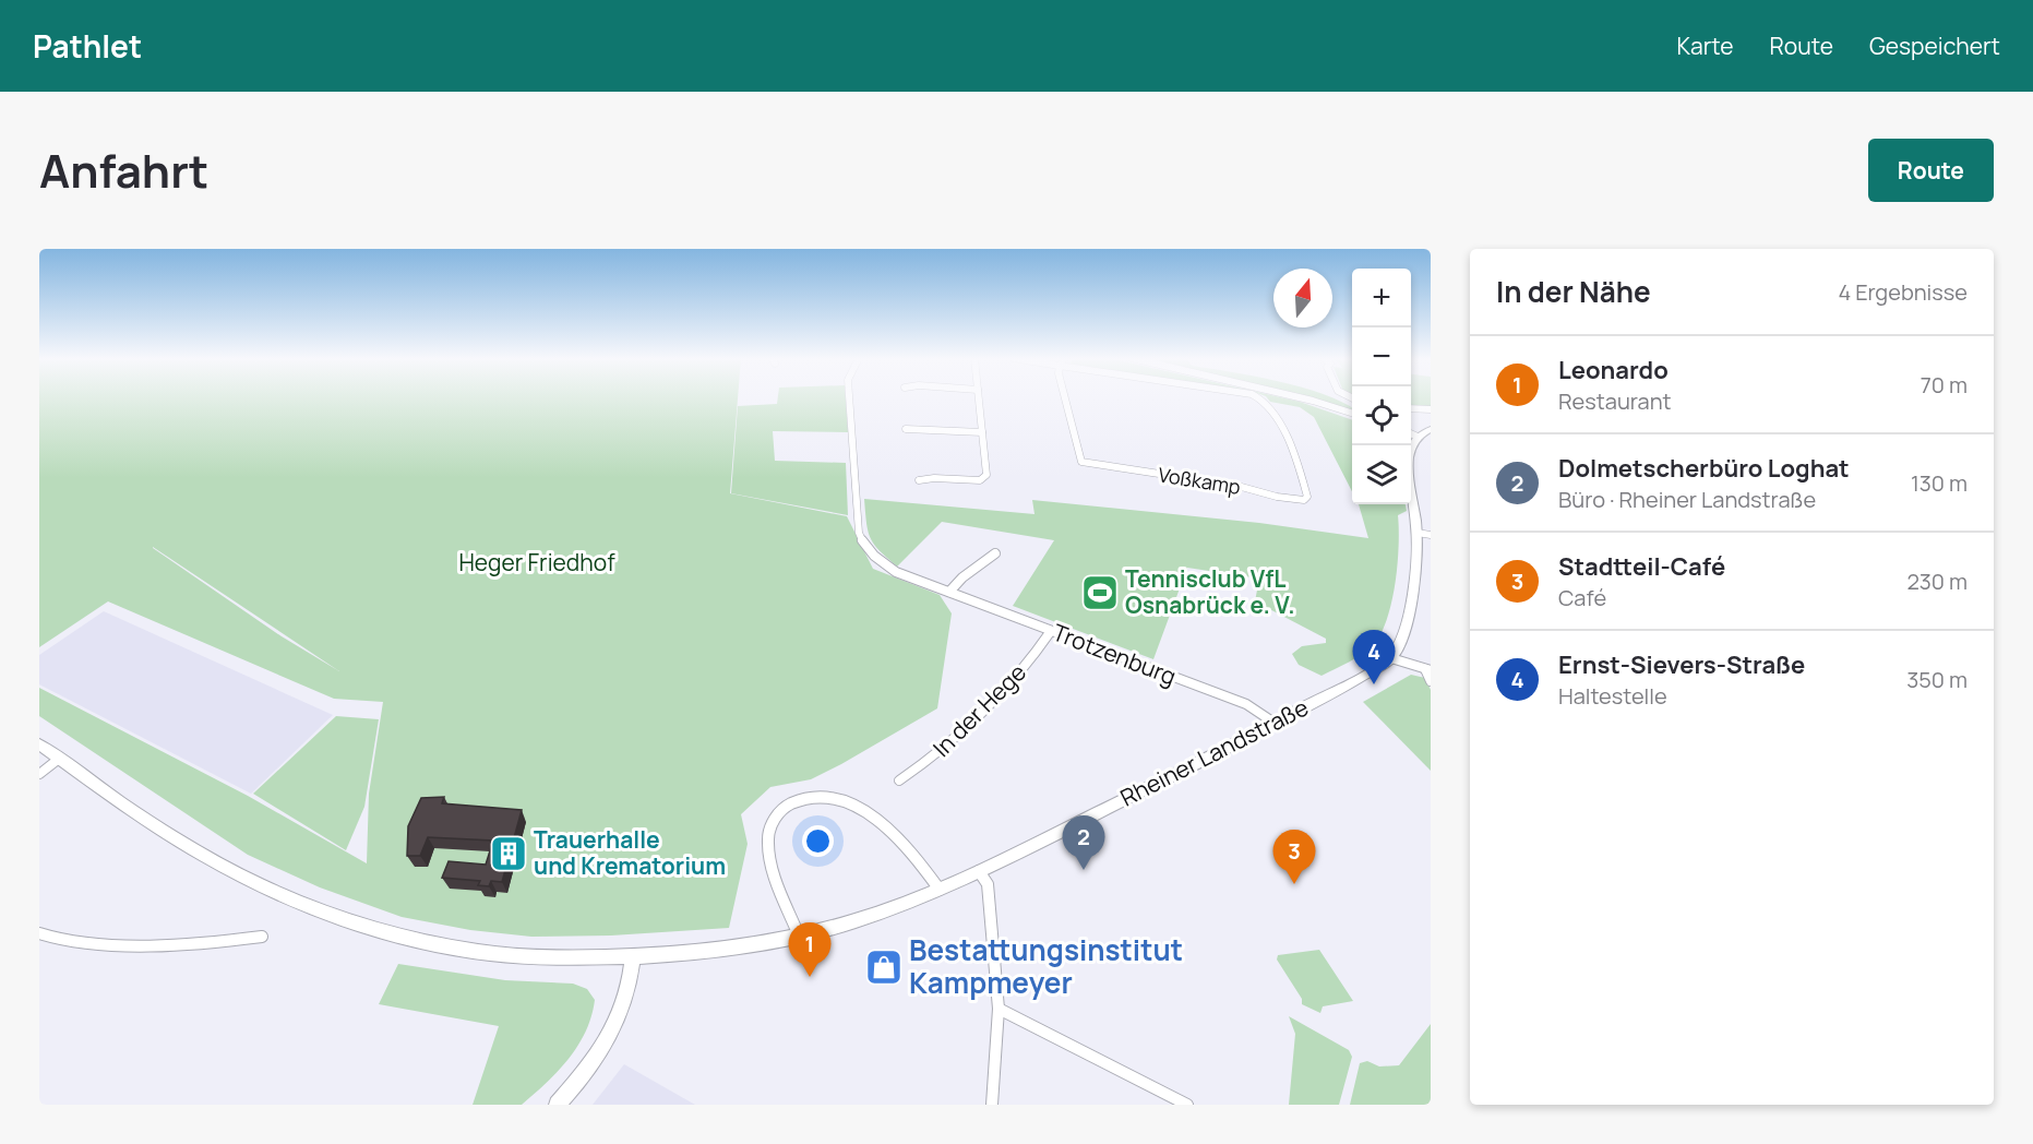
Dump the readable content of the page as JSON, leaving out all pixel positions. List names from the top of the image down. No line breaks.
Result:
{"streets":{"street":["Voßkamp","Trotzenburg","In der Hege","Rheiner Landstraße"]},"crossings":[["Trotzenburg","In der Hege"],["Trotzenburg","Rheiner Landstraße"]],"parks":["Heger Friedhof"],"places":{"sports":["Tennisclub VfL Osnabrück e. V."],"building":["Trauerhalle und Krematorium"],"shop":["Bestattungsinstitut Kampmeyer"]},"north":"top","page":{"header":"Pathlet","nav":["Karte","Route","Gespeichert"],"title":"Anfahrt","buttons":"Route","heading":["In der Nähe","4 Ergebnisse"],"map_buttons":["+","−"],"list":[{"mark":"1","name":"Leonardo","note":"Restaurant","value":"70 m"},{"mark":"2","name":"Dolmetscherbüro Loghat","note":"Büro · Rheiner Landstraße","value":"130 m"},{"mark":"3","name":"Stadtteil-Café","note":"Café","value":"230 m"},{"mark":"4","name":"Ernst-Sievers-Straße","note":"Haltestelle","value":"350 m"}],"pins":["4","2","3","1"]}}
